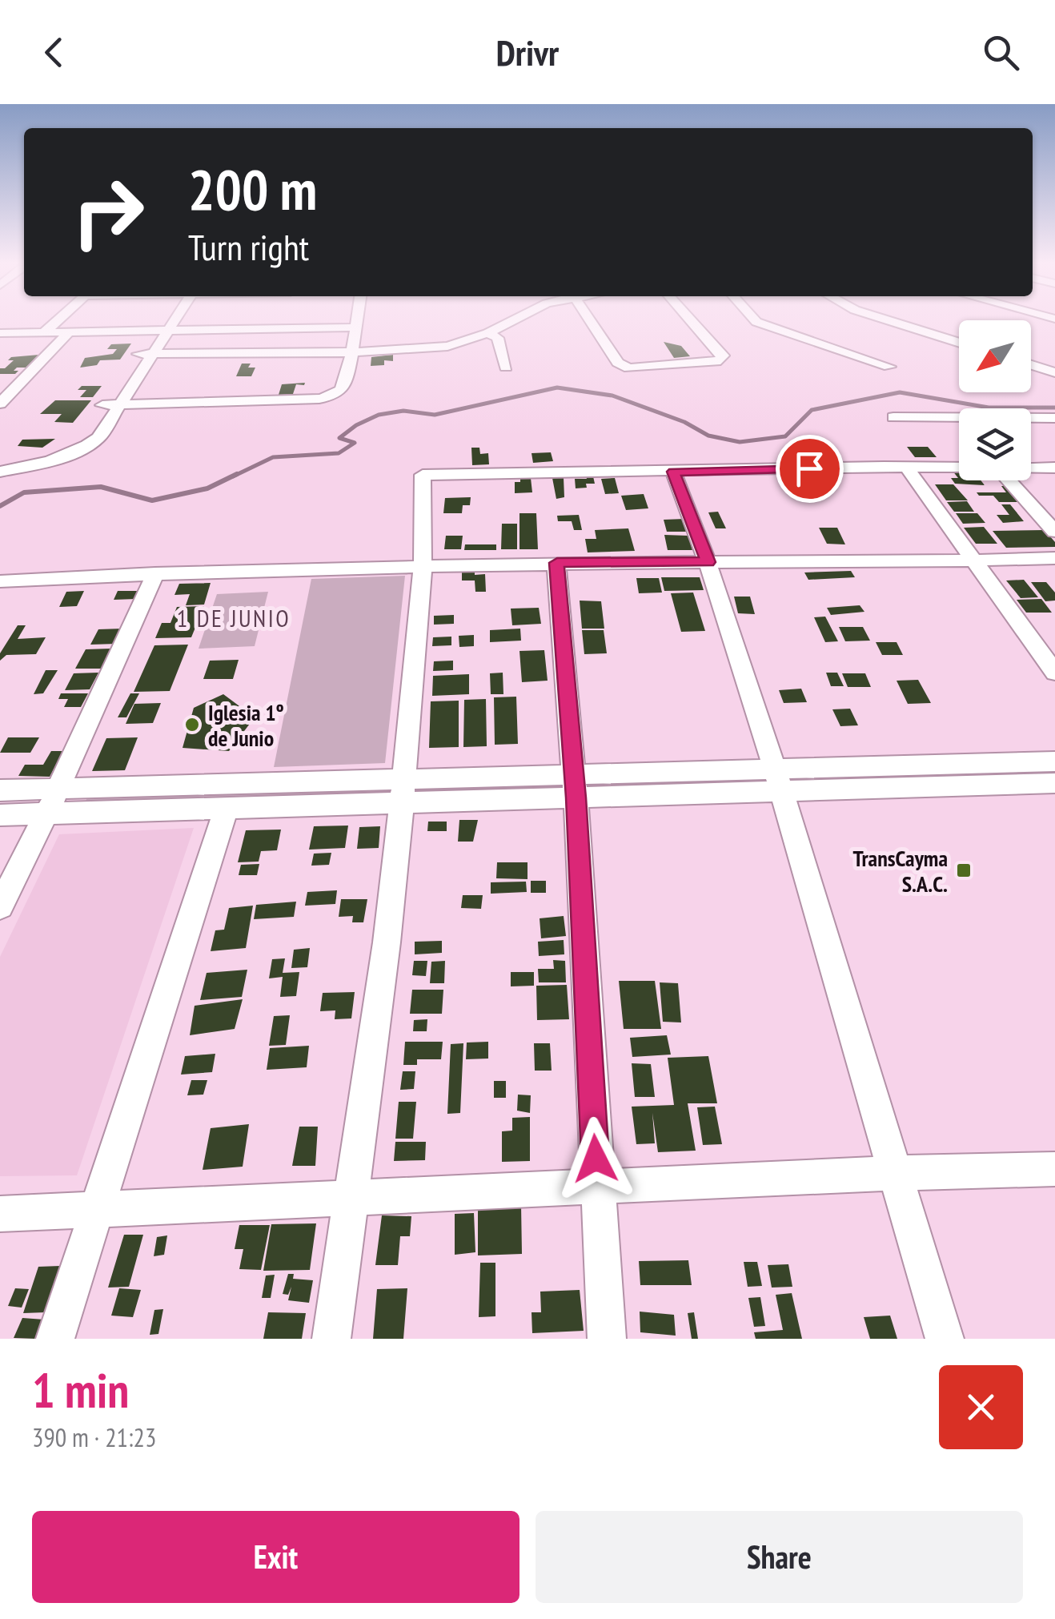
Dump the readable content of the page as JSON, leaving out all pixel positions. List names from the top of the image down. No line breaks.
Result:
{"districts":["1 DE JUNIO"],"places":{"other":["Iglesia 1º de Junio"],"transit":["TransCayma S.A.C."]},"north":"bottom left","page":{"header":"Drivr","turn":["200 m","Turn right"],"heading":["1 min","390 m · 21:23"],"buttons":["Exit","Share"]}}
